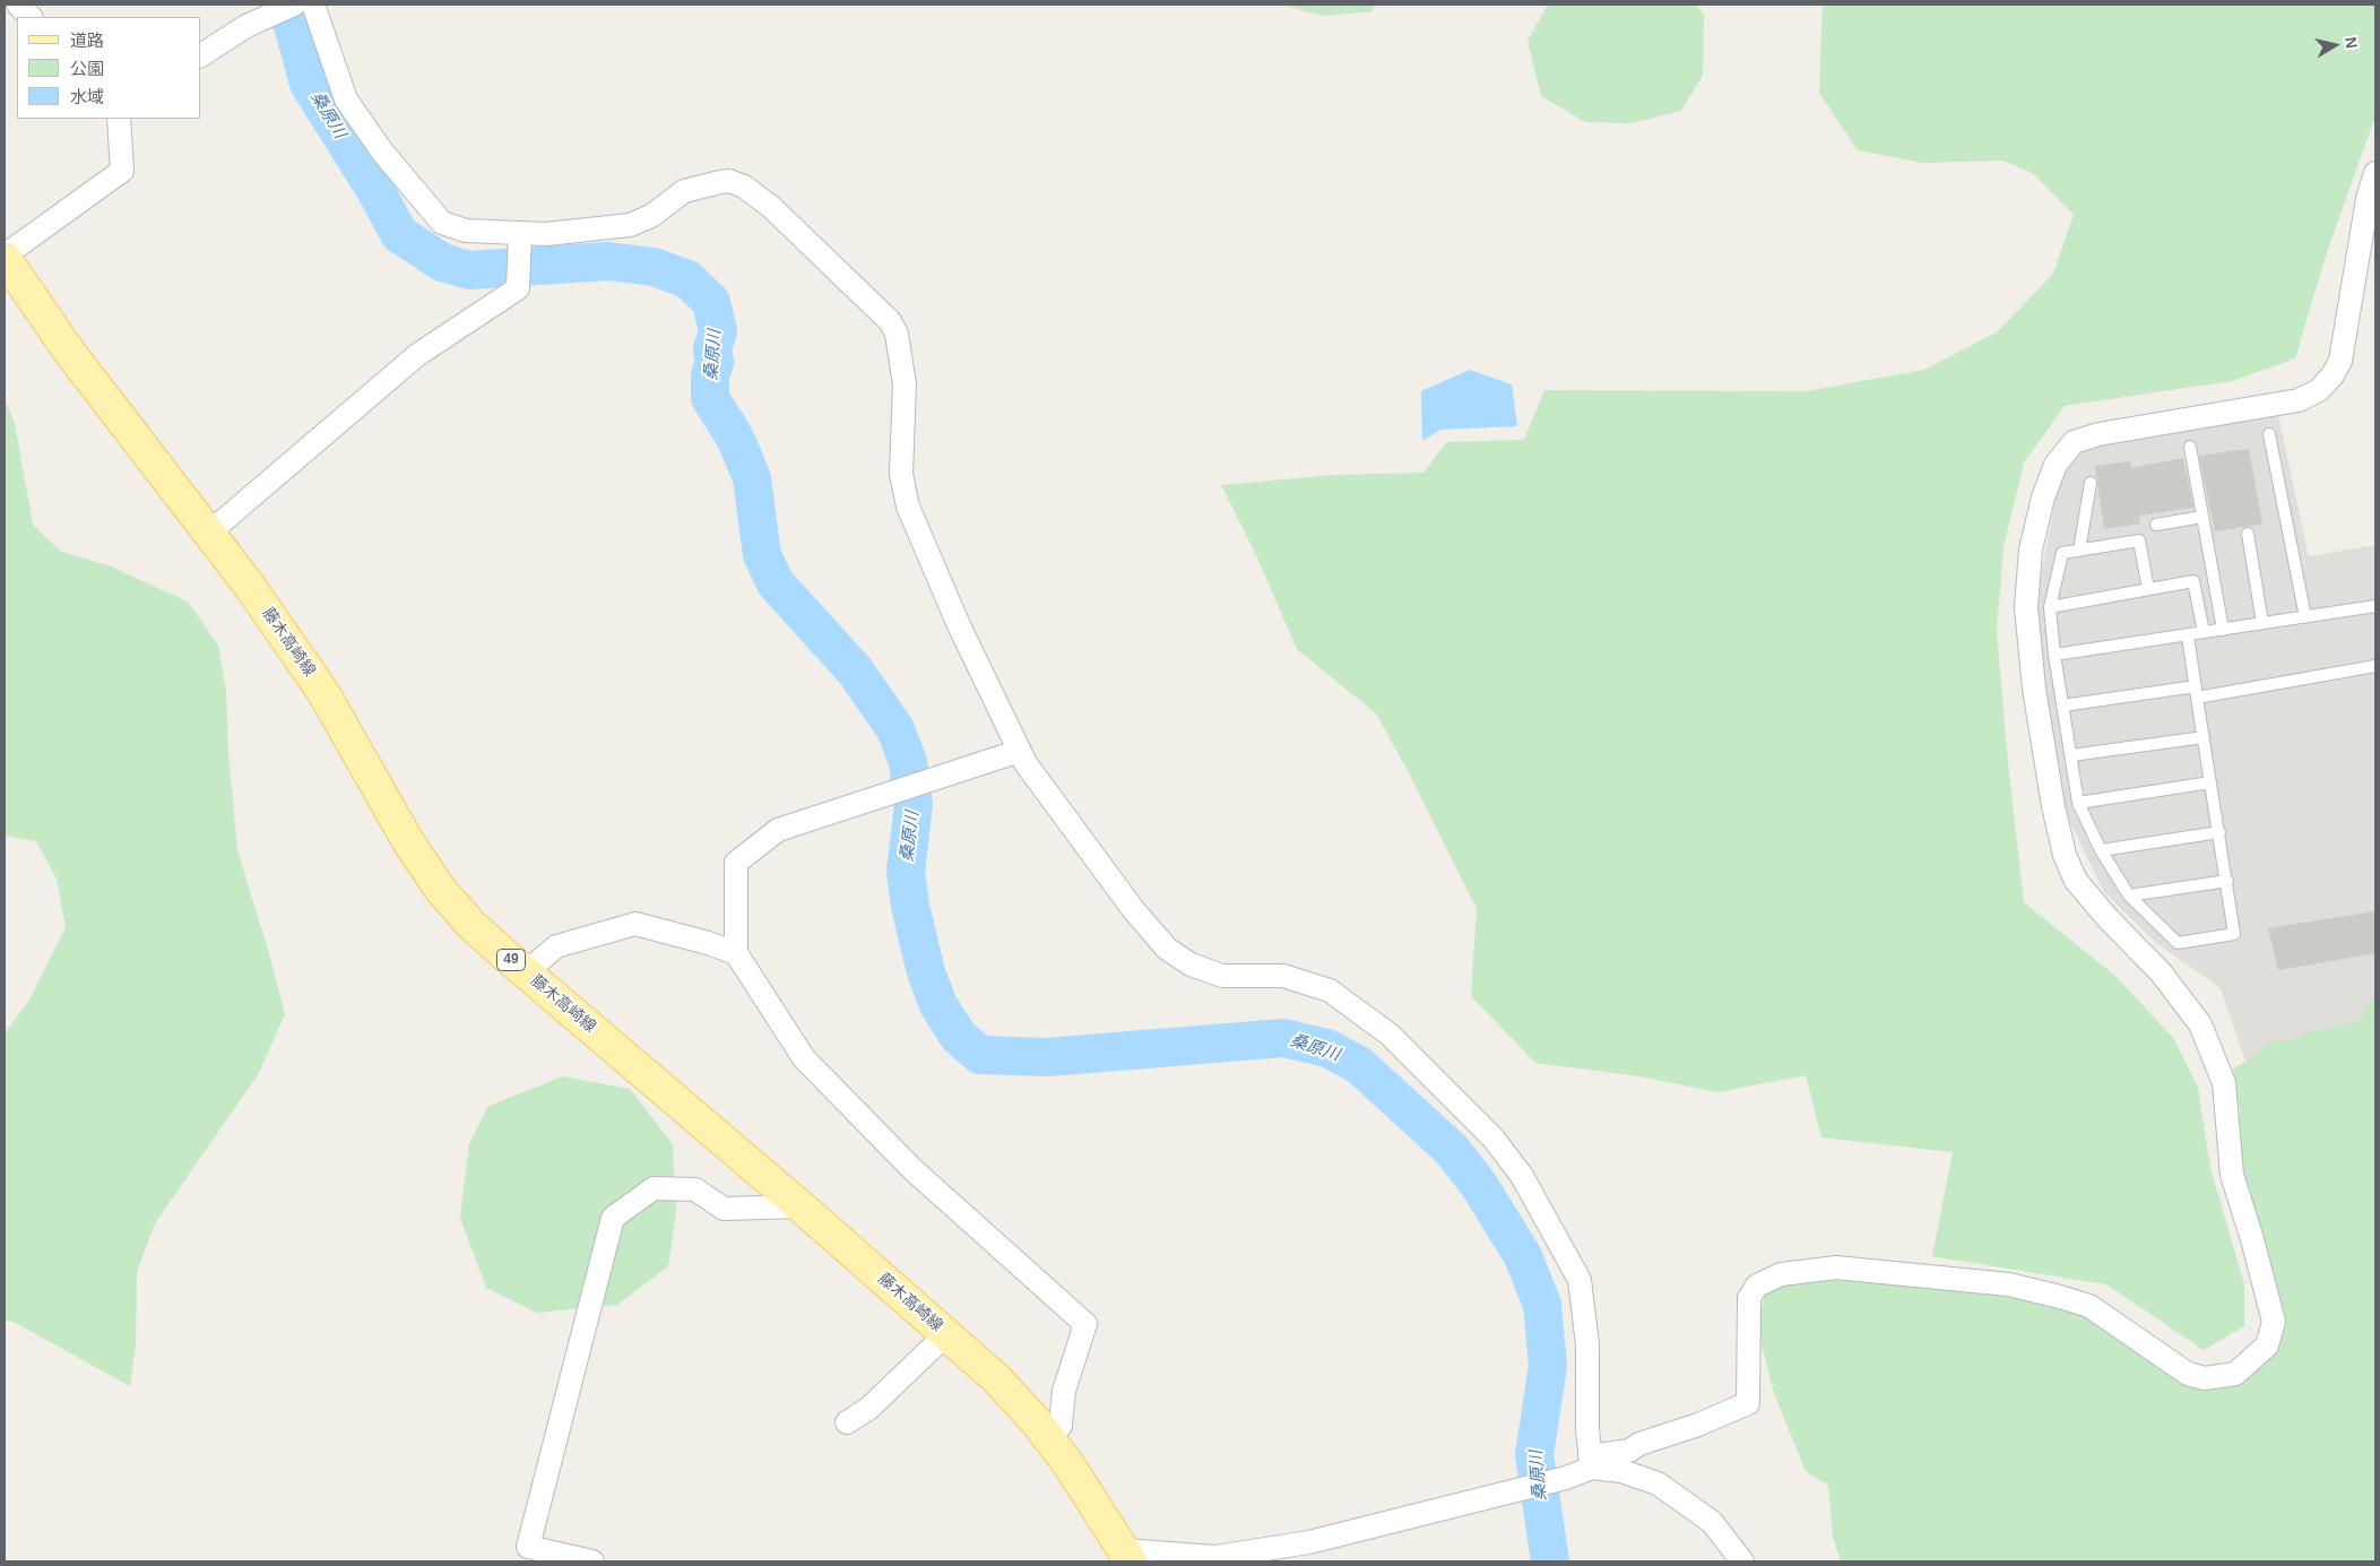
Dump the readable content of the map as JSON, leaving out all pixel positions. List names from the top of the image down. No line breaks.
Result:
{"streets":{"main road":["藤木高崎線","49"]},"water":["桑原川"],"legend":["道路","公園","水域"],"north":"right"}
